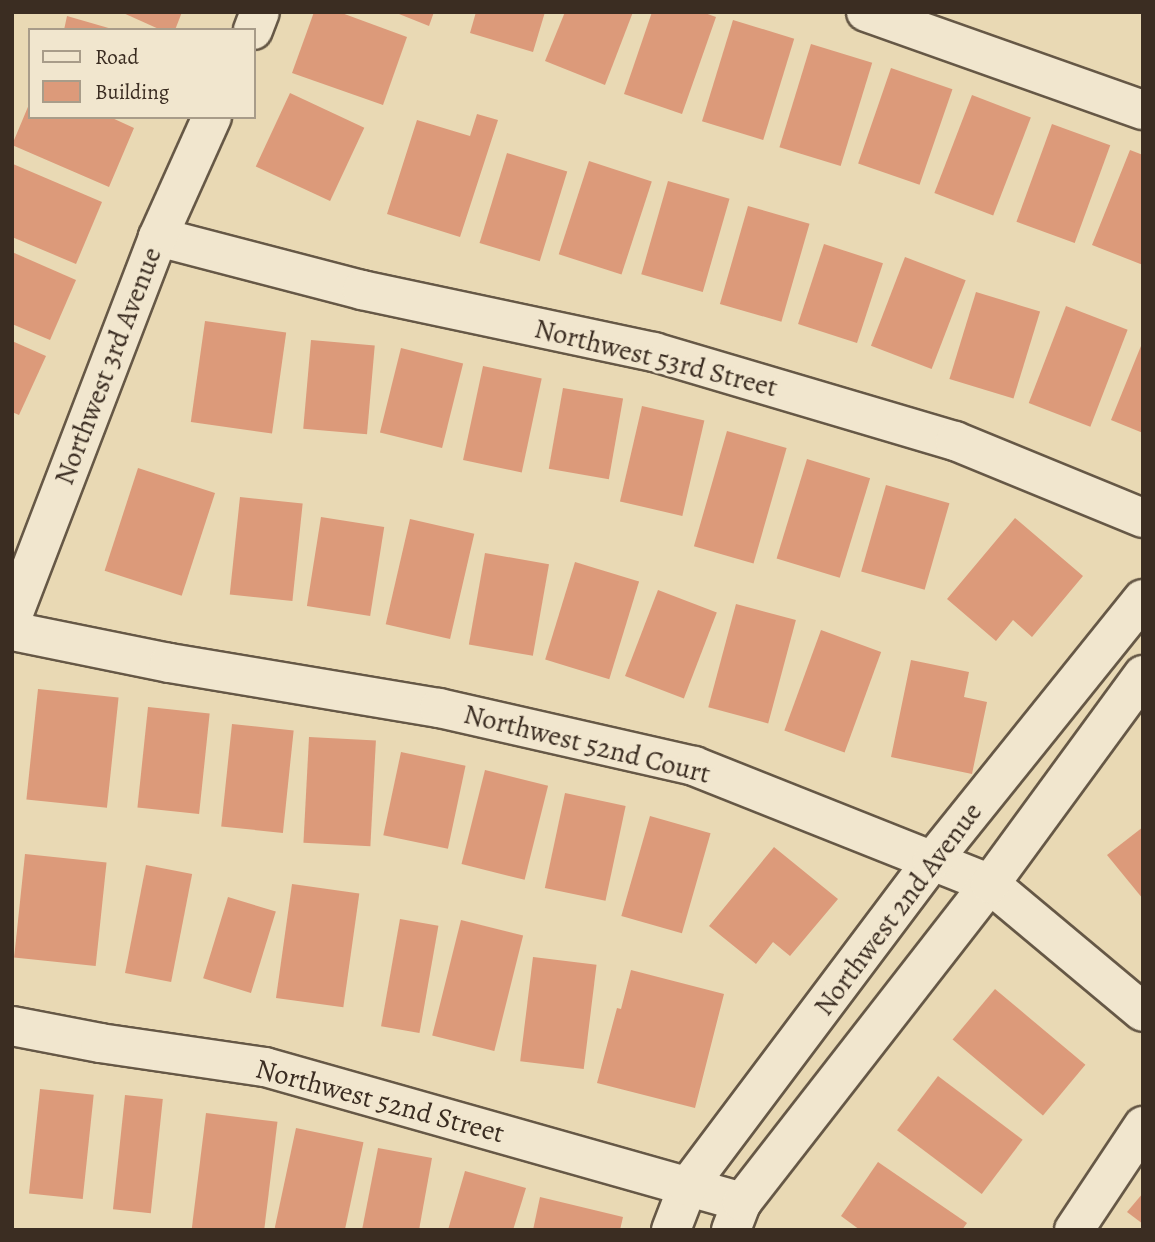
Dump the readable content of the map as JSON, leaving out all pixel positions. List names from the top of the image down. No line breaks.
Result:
{"streets":{"street":["Northwest 53rd Street","Northwest 3rd Avenue","Northwest 52nd Court","Northwest 2nd Avenue","Northwest 52nd Street"]},"crossings":[["Northwest 53rd Street","Northwest 3rd Avenue"],["Northwest 52nd Court","Northwest 2nd Avenue"],["Northwest 2nd Avenue","Northwest 52nd Street"]],"legend":["Road","Building"]}
